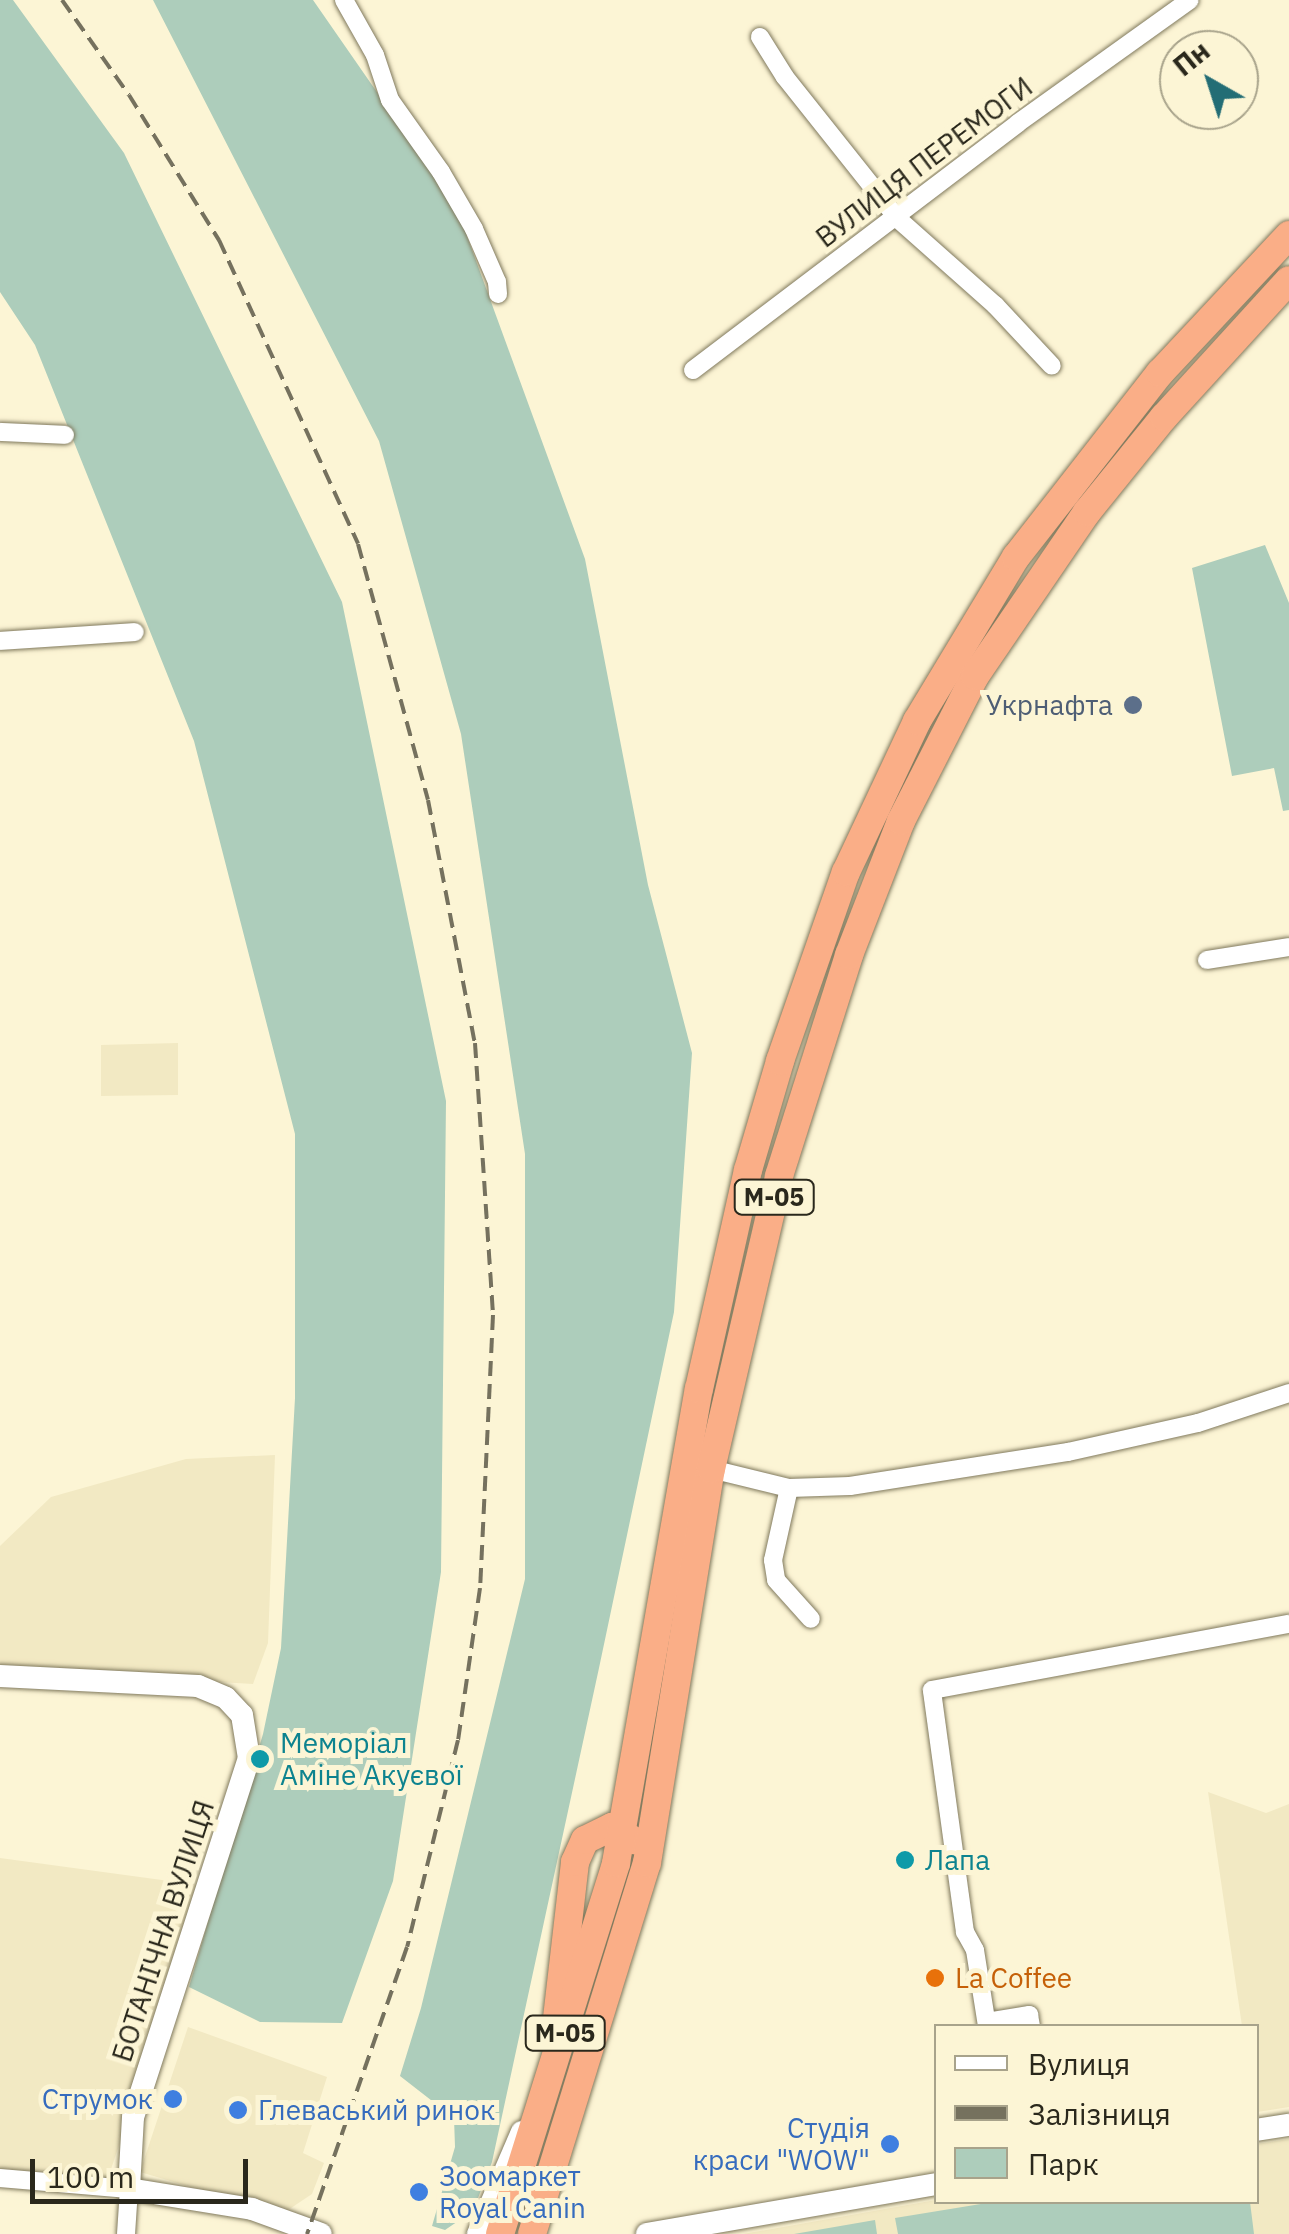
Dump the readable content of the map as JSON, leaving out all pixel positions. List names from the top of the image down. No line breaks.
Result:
{"streets":{"highway":["М-05"],"street":["ВУЛИЦЯ ПЕРЕМОГИ","БОТАНІЧНА ВУЛИЦЯ"]},"places":["Укрнафта","Меморіал Аміне Акуєвої","Лапа","La Coffee","Струмок","Глеваський ринок","Студія краси \"WOW\"","Зоомаркет Royal Canin"],"legend":["Вулиця","Залізниця","Парк"],"scale_bar":"100 m","north":"top left"}
